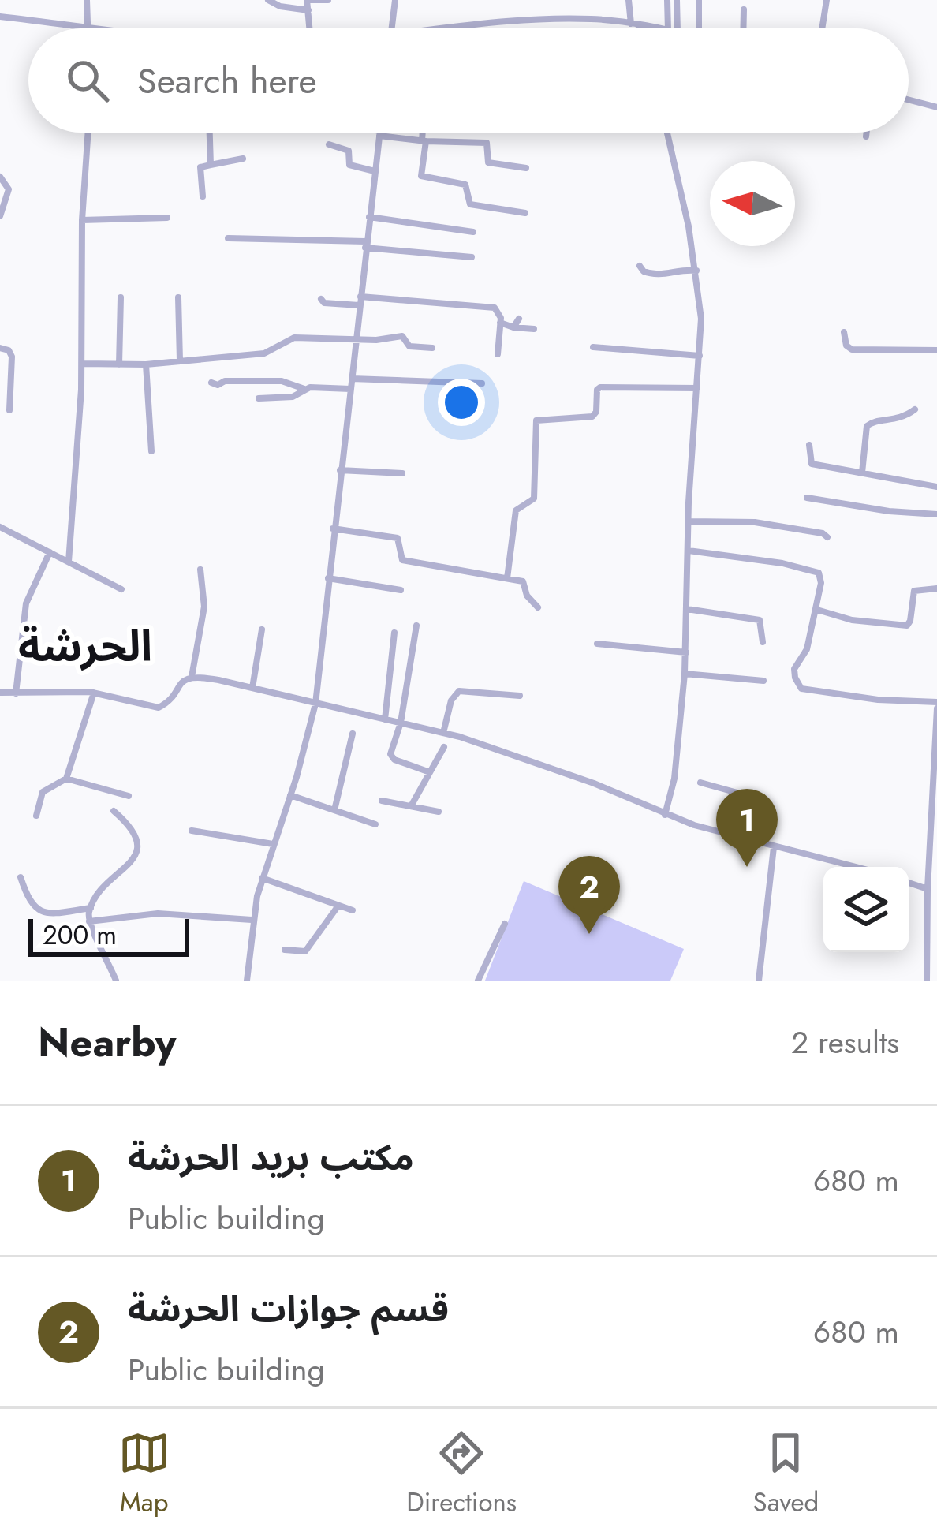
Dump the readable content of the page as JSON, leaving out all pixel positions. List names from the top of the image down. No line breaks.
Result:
{"districts":["الحرشة"],"scale_bar":"200 m","north":"left","page":{"search":"Search here","pins":["1","2"],"scale":"200 m","heading":["Nearby","2 results"],"list":[{"mark":"1","name":"مكتب بريد الحرشة","note":"Public building","value":"680 m"},{"mark":"2","name":"قسم جوازات الحرشة","note":"Public building","value":"680 m"}],"nav":["Map","Directions","Saved"]}}
